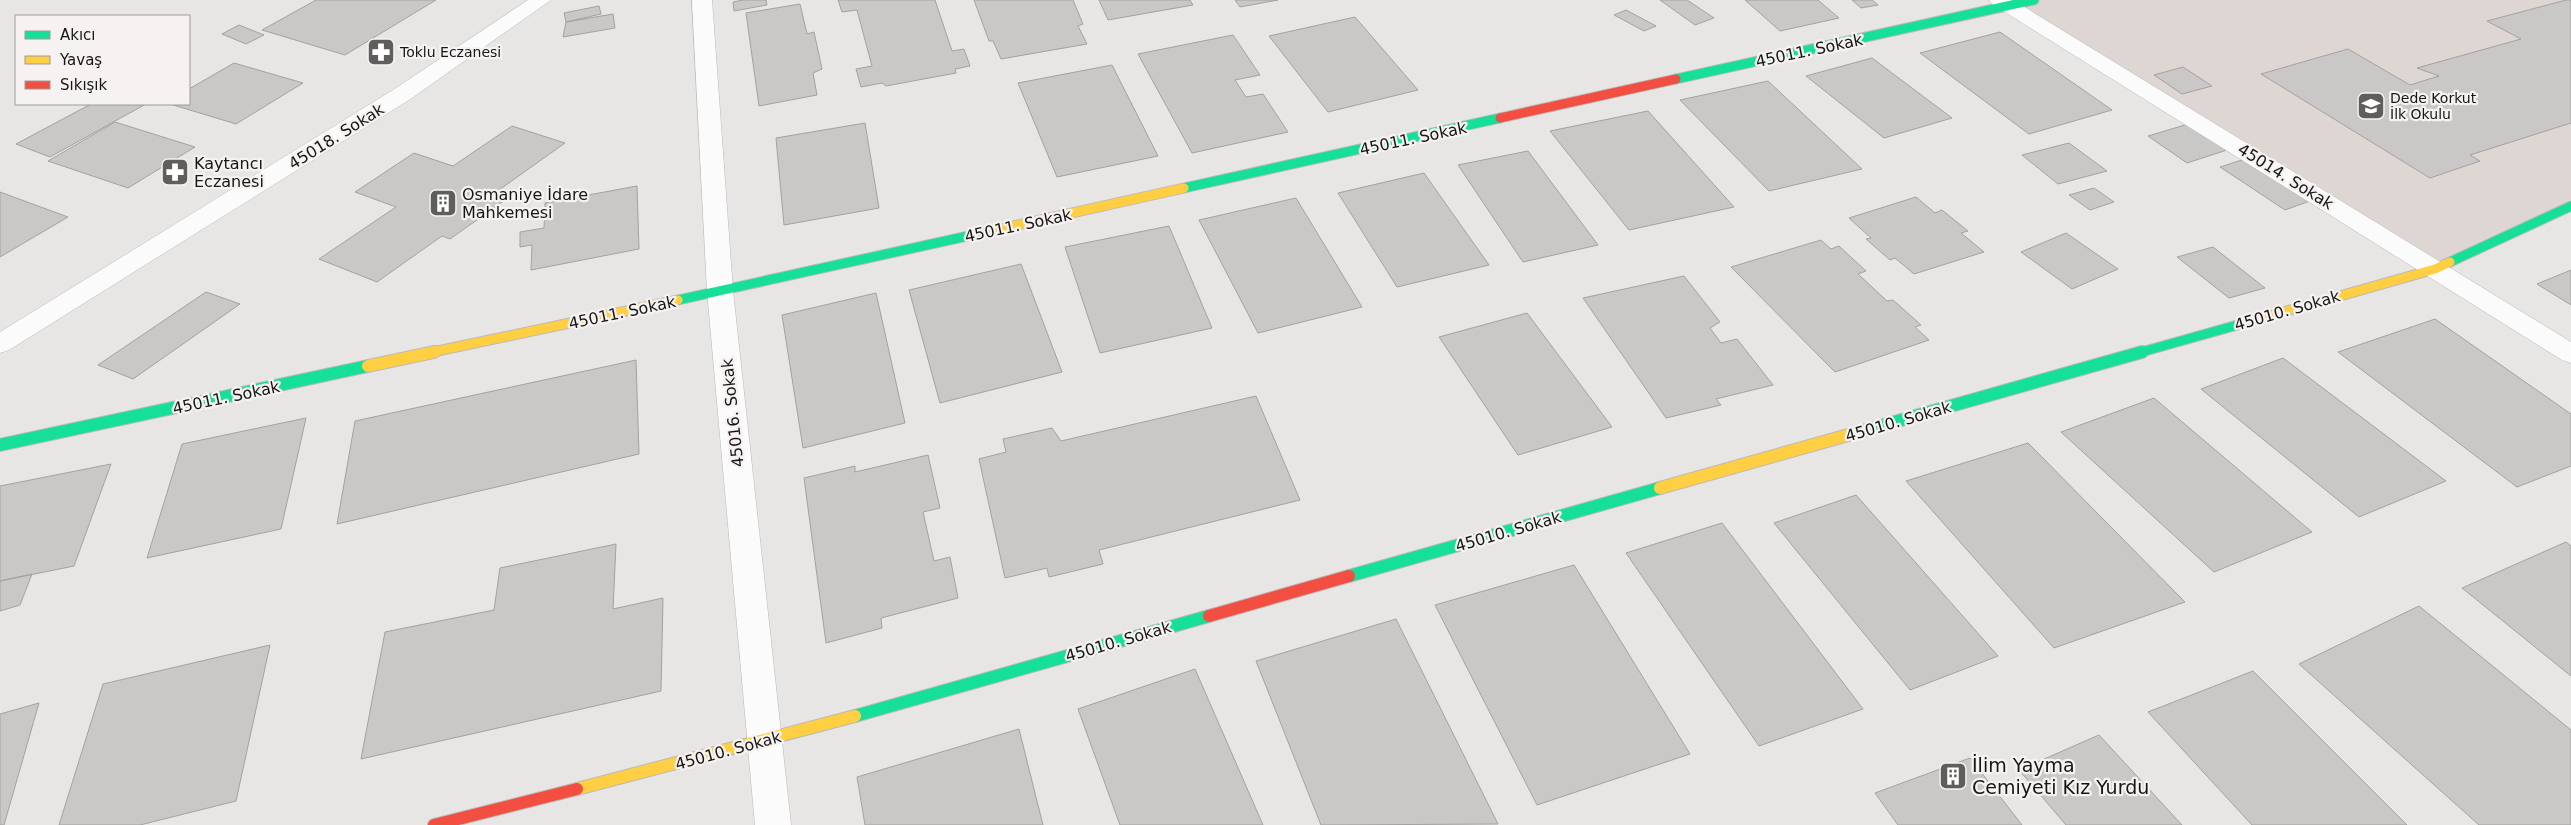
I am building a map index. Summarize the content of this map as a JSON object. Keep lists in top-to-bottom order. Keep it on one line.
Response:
{"streets":{"street":["45011. Sokak","45018. Sokak","45014. Sokak","45010. Sokak","45016. Sokak"]},"crossings":[["45011. Sokak","45014. Sokak"],["45011. Sokak","45016. Sokak"],["45014. Sokak","45010. Sokak"],["45010. Sokak","45016. Sokak"]],"places":{"pharmacy":["Toklu Eczanesi","Kaytancı Eczanesi"],"school or university":["Dede Korkut İlk Okulu"],"building":["Osmaniye İdare Mahkemesi","İlim Yayma Cemiyeti Kız Yurdu"]},"legend":["Akıcı","Yavaş","Sıkışık"]}
